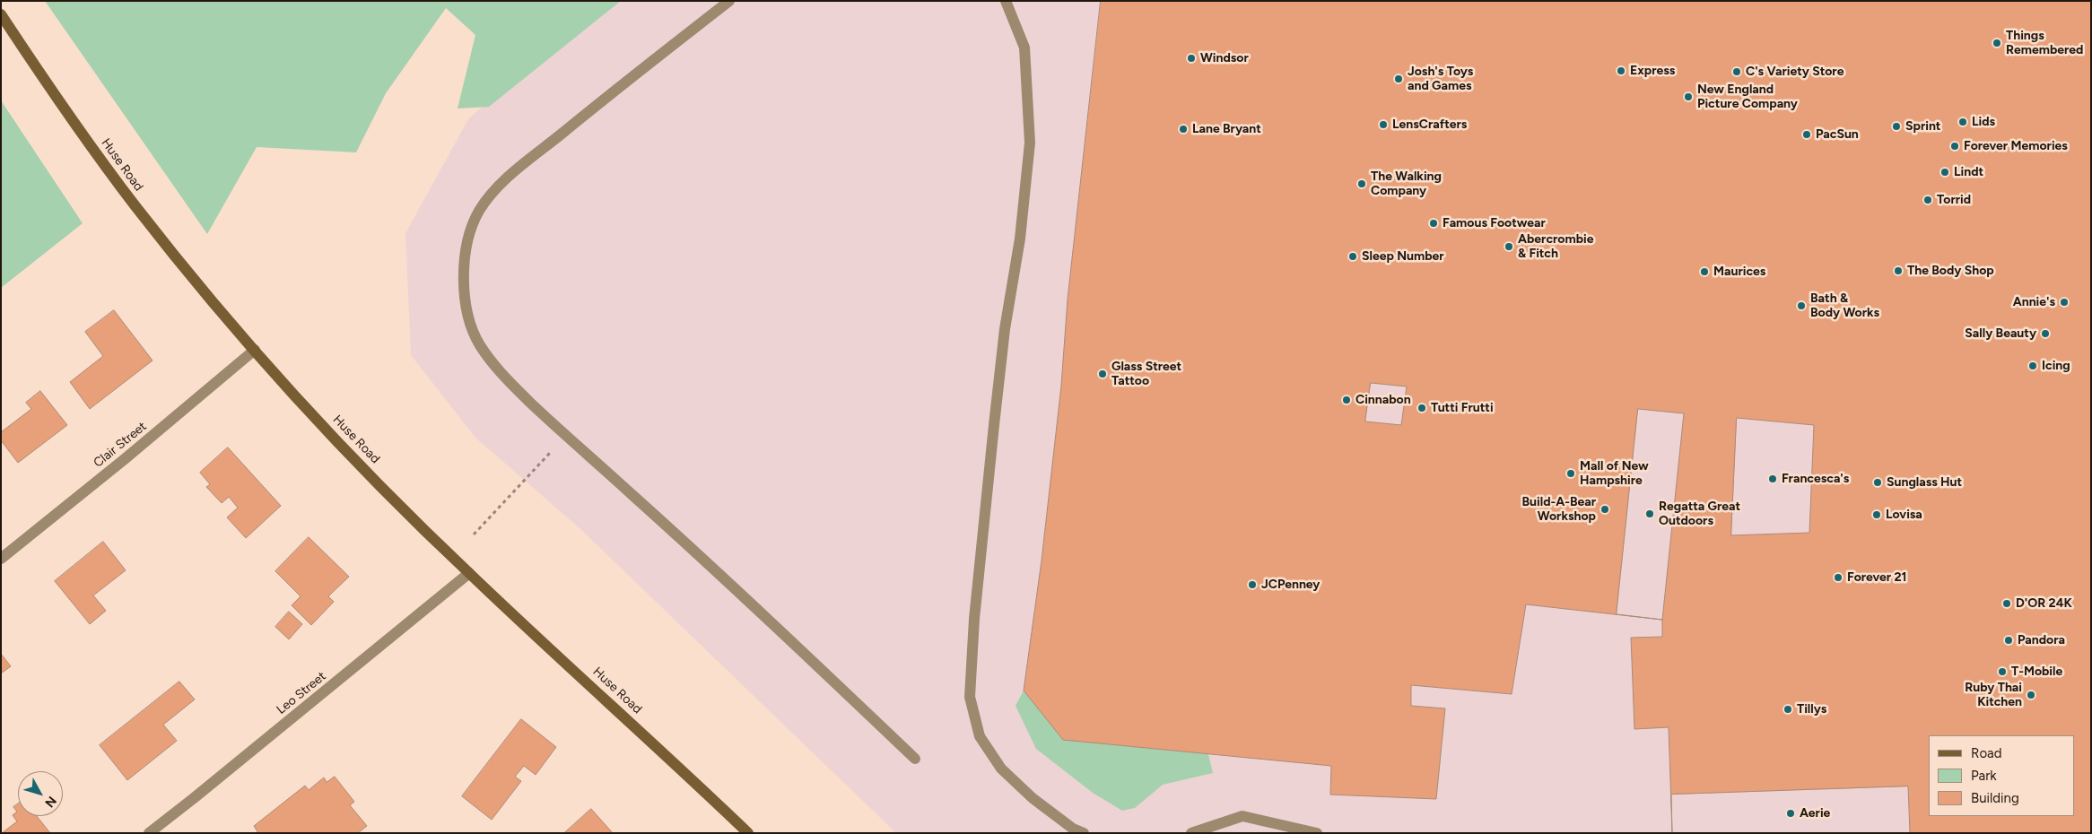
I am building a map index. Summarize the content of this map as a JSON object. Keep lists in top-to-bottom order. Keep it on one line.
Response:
{"streets":{"street":["Huse Road","Clair Street","Leo Street"]},"crossings":[["Huse Road","Clair Street"],["Huse Road","Leo Street"]],"places":["Things Remembered","Windsor","Express","C's Variety Store","Josh's Toys and Games","New England Picture Company","Lids","LensCrafters","Sprint","Lane Bryant","PacSun","Forever Memories","Lindt","The Walking Company","Torrid","Famous Footwear","Abercrombie & Fitch","Sleep Number","The Body Shop","Maurices","Annie's","Bath & Body Works","Sally Beauty","Icing","Glass Street Tattoo","Cinnabon","Tutti Frutti","Mall of New Hampshire","Francesca's","Sunglass Hut","Build-A-Bear Workshop","Regatta Great Outdoors","Lovisa","Forever 21","JCPenney","D'OR 24K","Pandora","T-Mobile","Ruby Thai Kitchen","Tillys","Aerie"],"legend":["Road","Park","Building"],"north":"bottom right"}
